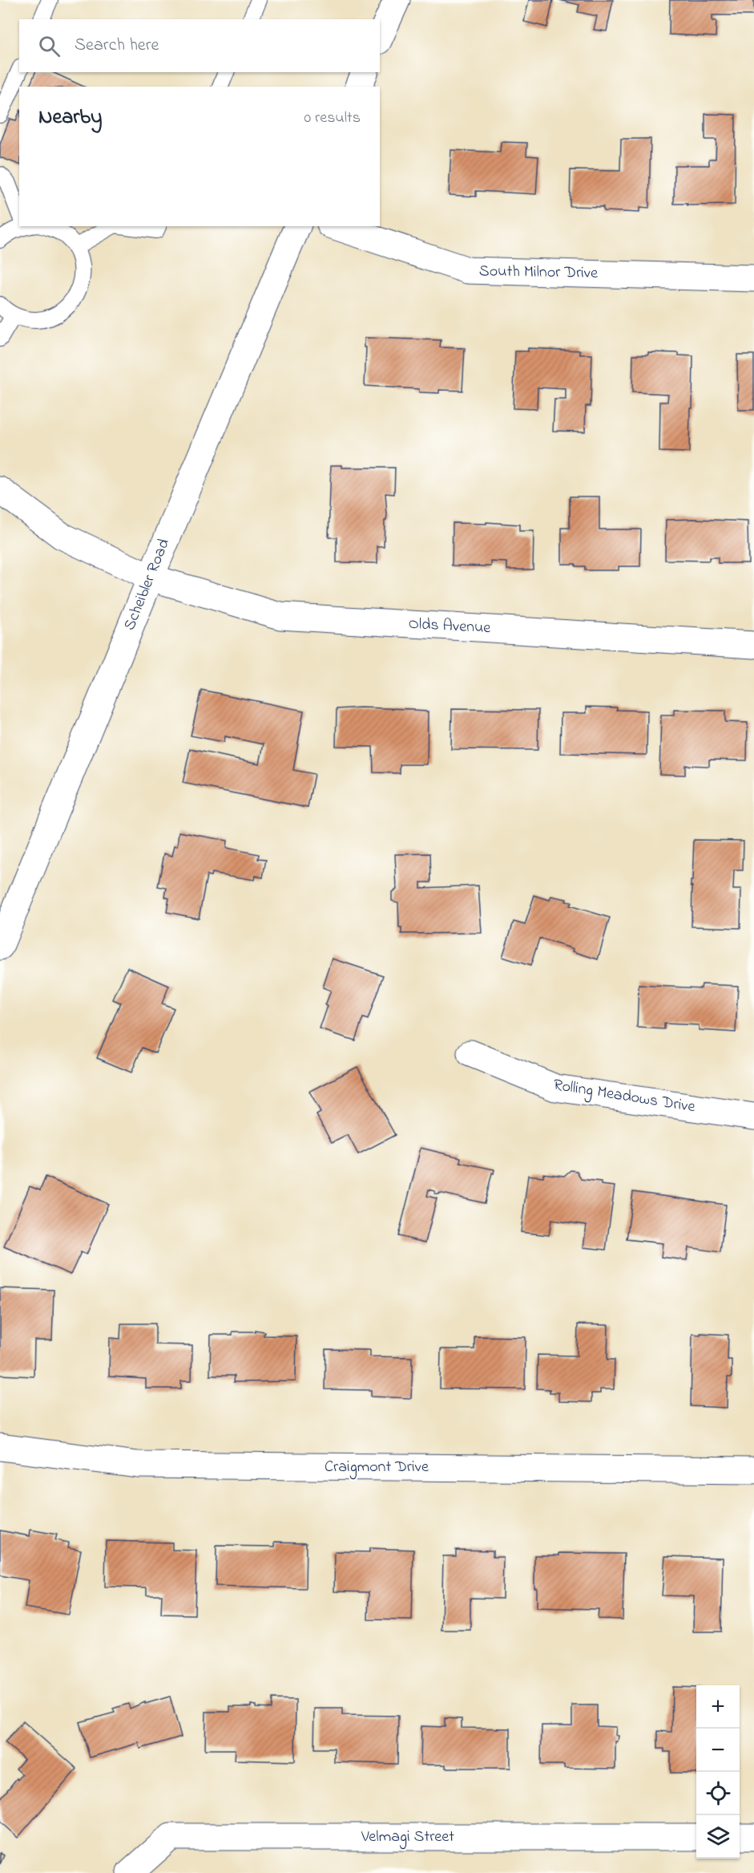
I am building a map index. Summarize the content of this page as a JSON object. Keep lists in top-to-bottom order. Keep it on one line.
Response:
{"streets":{"street":["South Milnor Drive","Scheibler Road","Olds Avenue","Rolling Meadows Drive","Craigmont Drive","Velmagi Street"]},"crossings":[["Scheibler Road","Olds Avenue"]],"page":{"search":"Search here","heading":["Nearby","0 results"],"map_buttons":["+","−"]}}
